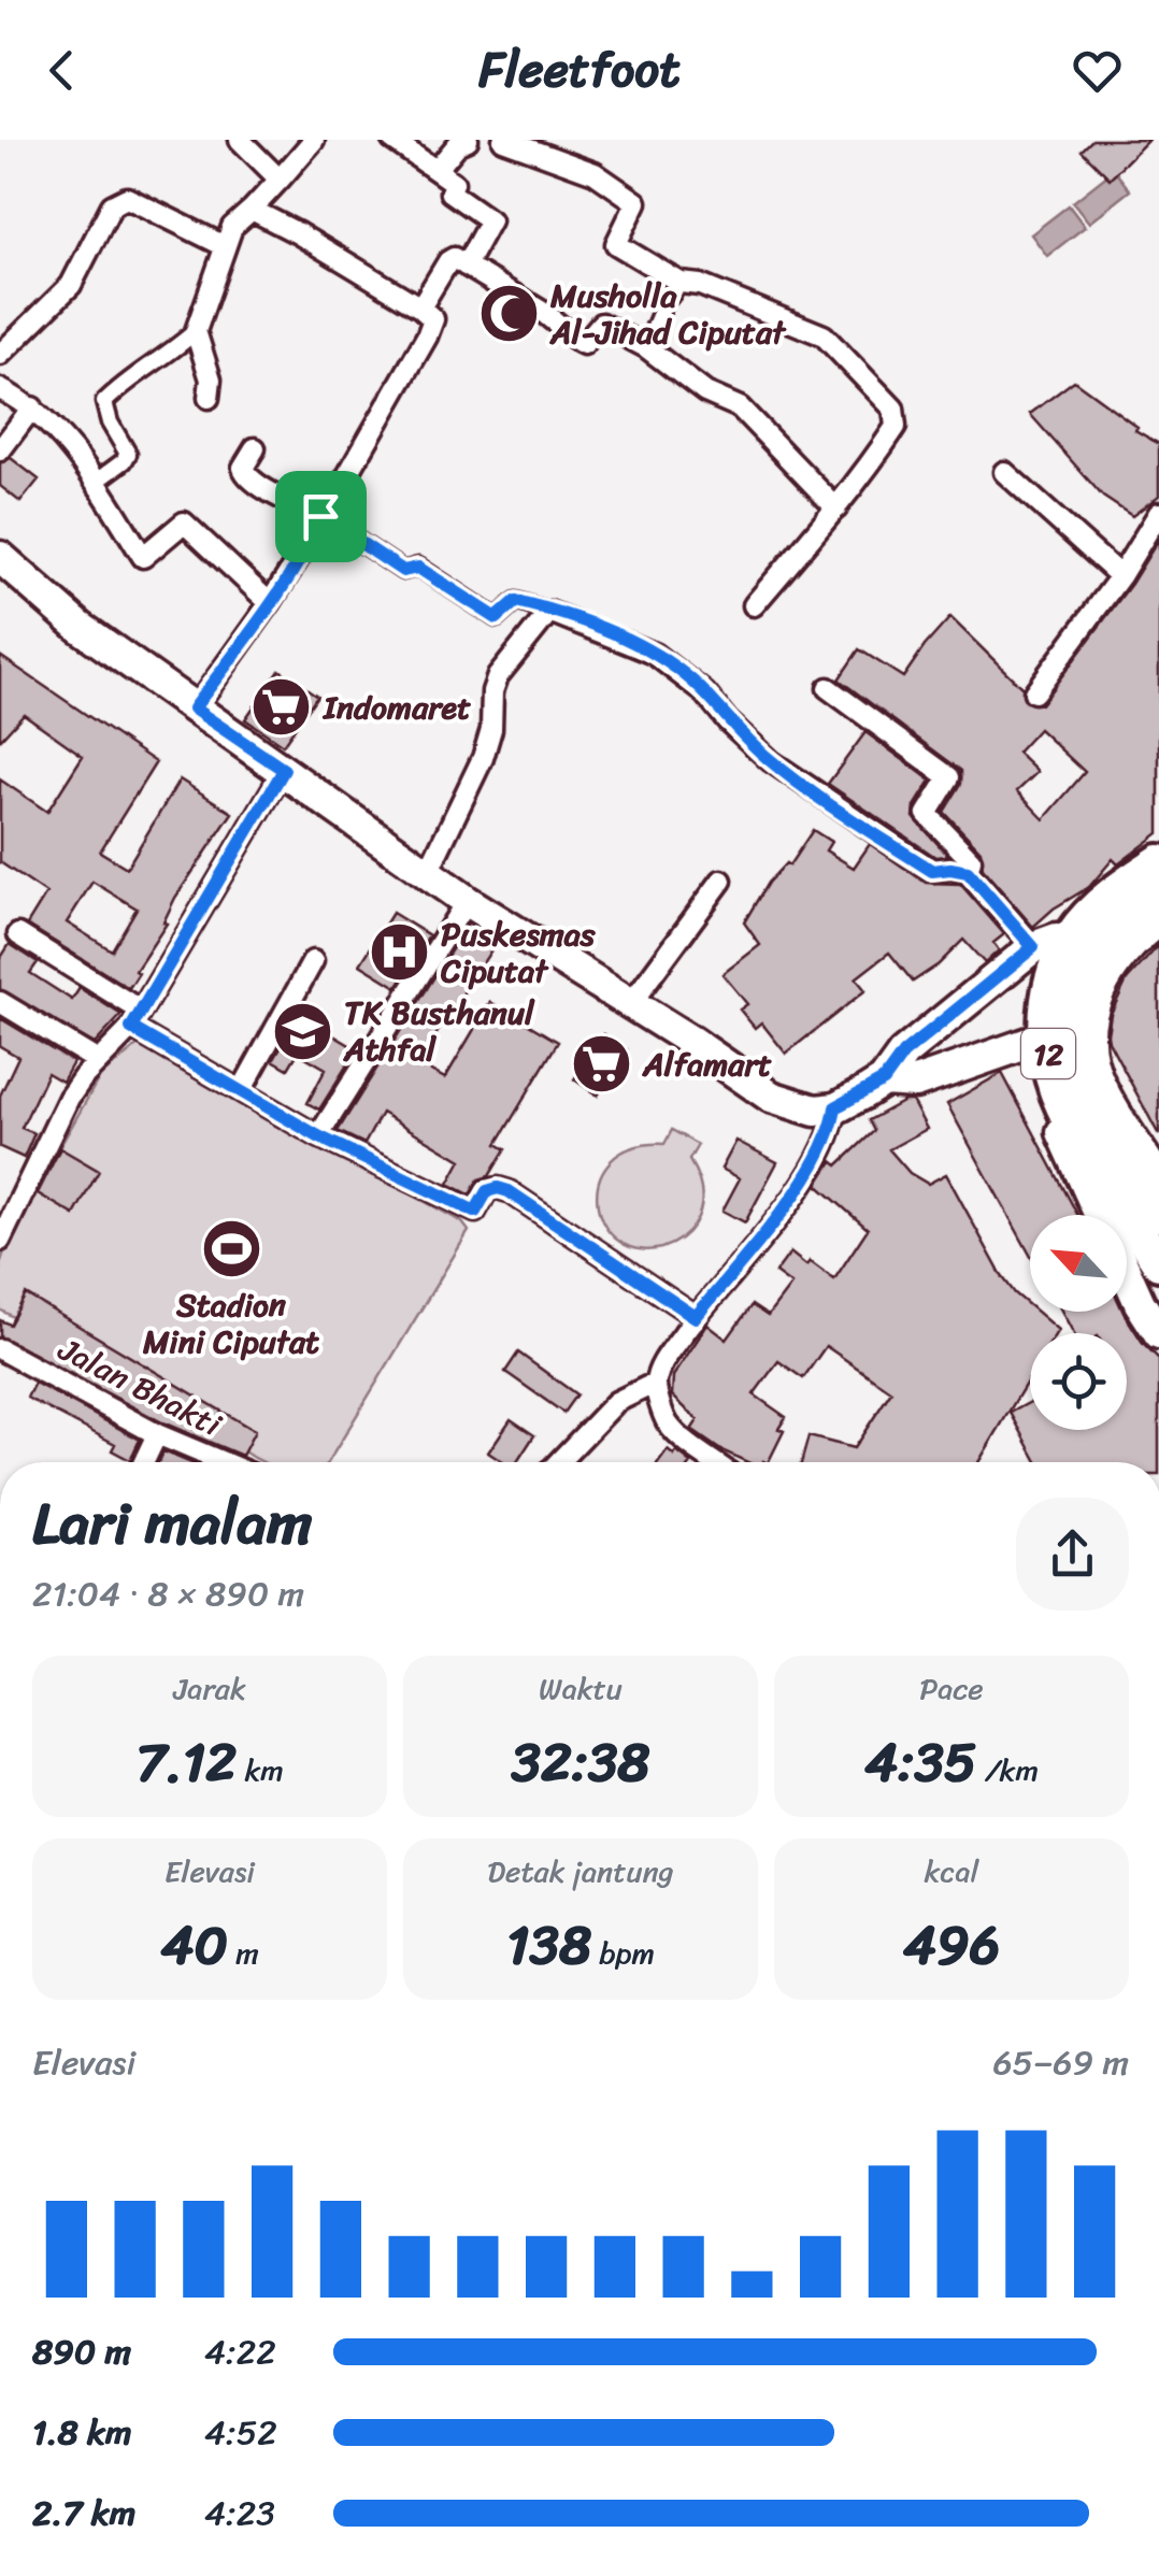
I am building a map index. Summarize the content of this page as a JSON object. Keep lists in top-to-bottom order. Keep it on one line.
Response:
{"streets":{"highway":["12"],"street":["Jalan Bhakti"]},"places":{"mosque":["Musholla Al-Jihad Ciputat"],"supermarket":["Indomaret","Alfamart"],"hospital":["Puskesmas Ciputat"],"school or university":["TK Busthanul Athfal"],"sports":["Stadion Mini Ciputat"]},"north":"top left","page":{"header":"Fleetfoot","heading":["Lari malam","21:04 · 8 × 890 m"],"stats":[["Jarak","7.12 km"],["Waktu","32:38"],["Pace","4:35 /km"],["Elevasi","40 m"],["Detak jantung","138 bpm"],["kcal","496"]],"chart":["Elevasi","65–69 m"],"list":[{"name":"890 m","note":"4:22"},{"name":"1.8 km","note":"4:52"},{"name":"2.7 km","note":"4:23"}]}}
